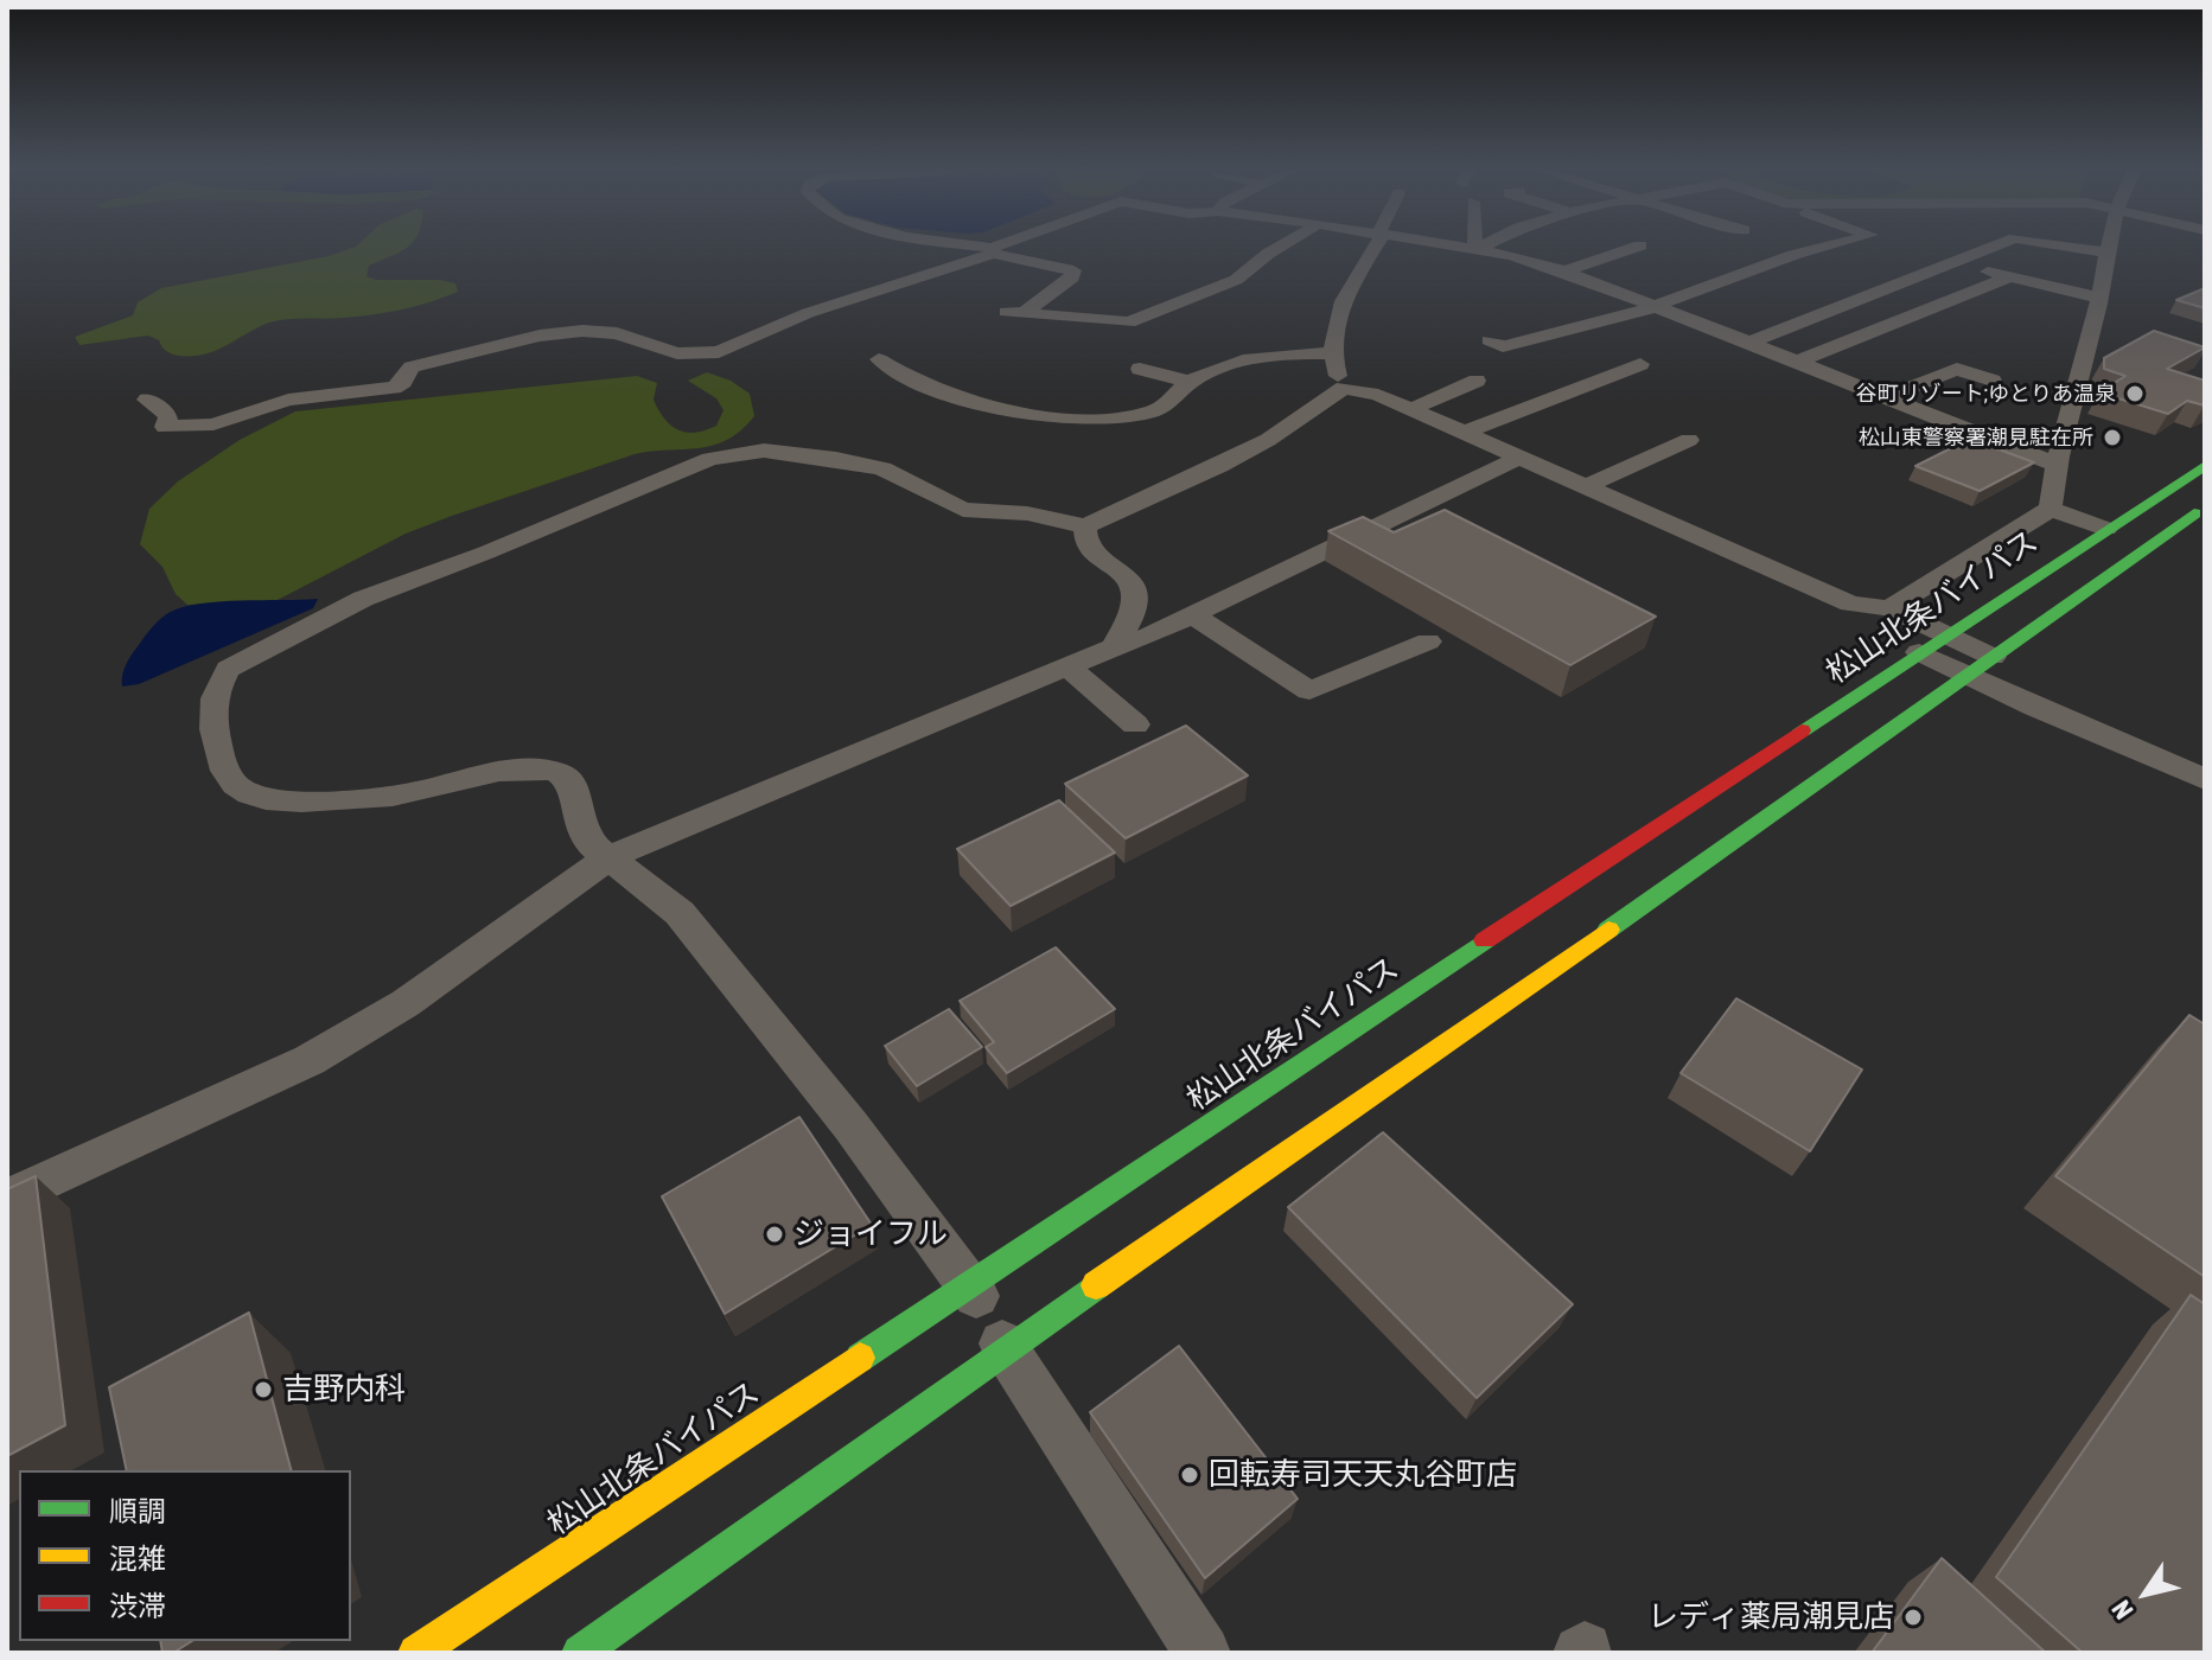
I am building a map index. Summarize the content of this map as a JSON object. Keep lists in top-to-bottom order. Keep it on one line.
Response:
{"streets":{"highway":["松山北条バイパス"]},"places":["谷町リゾート;ゆとりあ温泉","松山東警察署潮見駐在所","ジョイフル","吉野内科","回転寿司天天丸谷町店","レディ薬局潮見店"],"legend":["順調","混雑","渋滞"],"north":"bottom left"}
